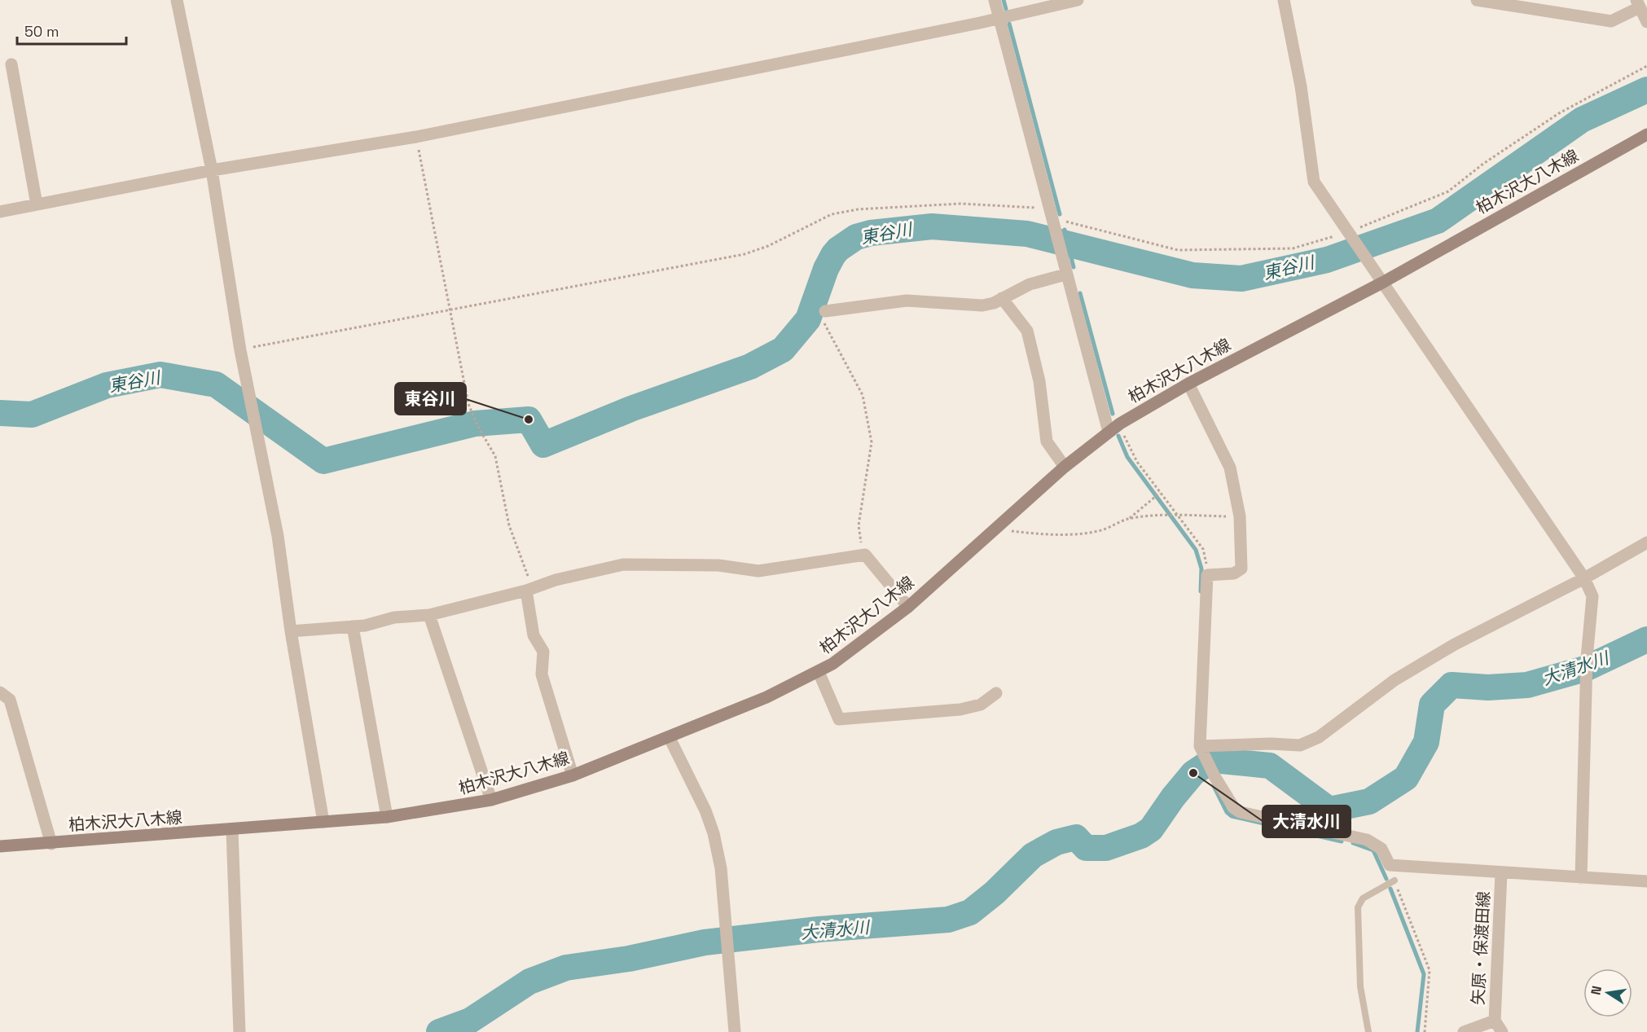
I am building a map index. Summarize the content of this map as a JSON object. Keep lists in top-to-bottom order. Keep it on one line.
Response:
{"streets":{"main road":["柏木沢大八木線"],"street":["矢原・保渡田線"]},"water":["東谷川","大清水川"],"places":["東谷川","大清水川"],"scale_bar":"50 m","north":"left"}
